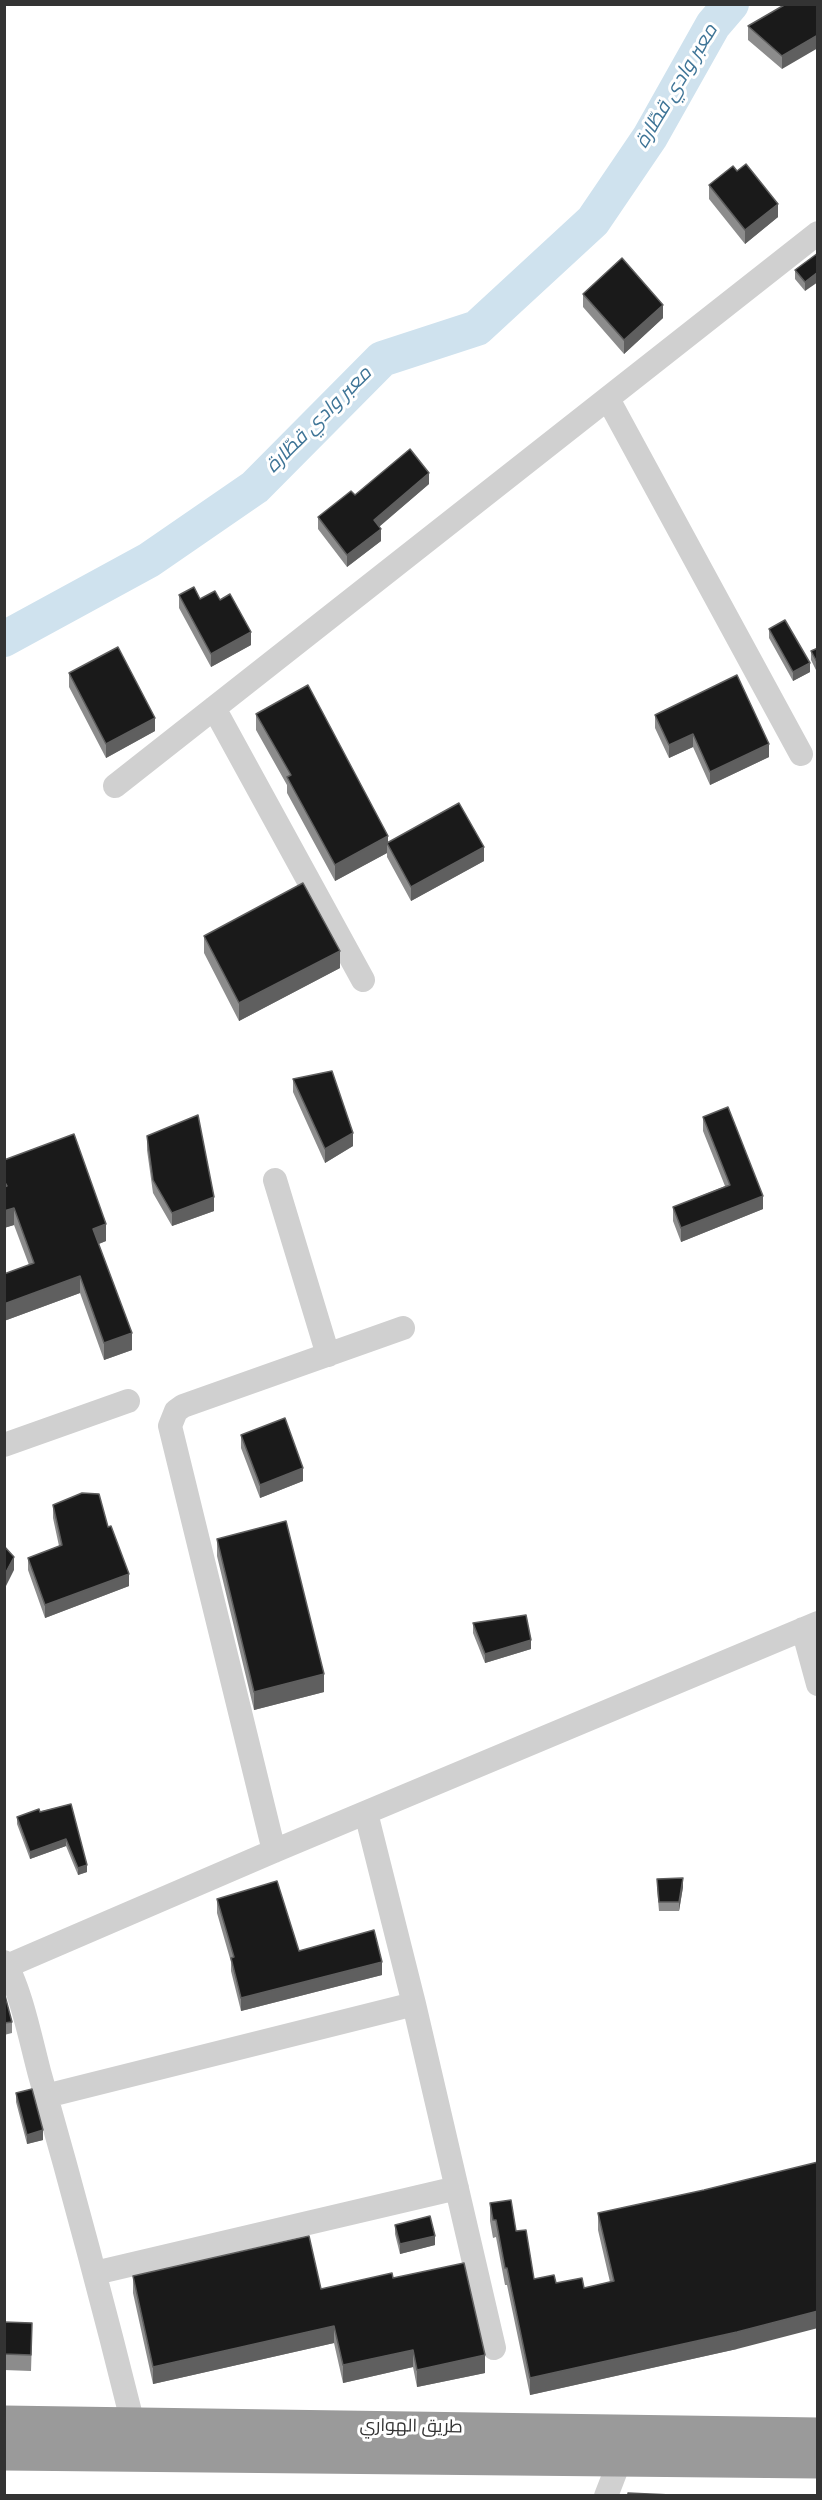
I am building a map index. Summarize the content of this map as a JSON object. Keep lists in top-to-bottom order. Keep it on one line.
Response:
{"streets":{"highway":["طريق الهواري"]},"water":["معبر وادي قطّارة"]}
